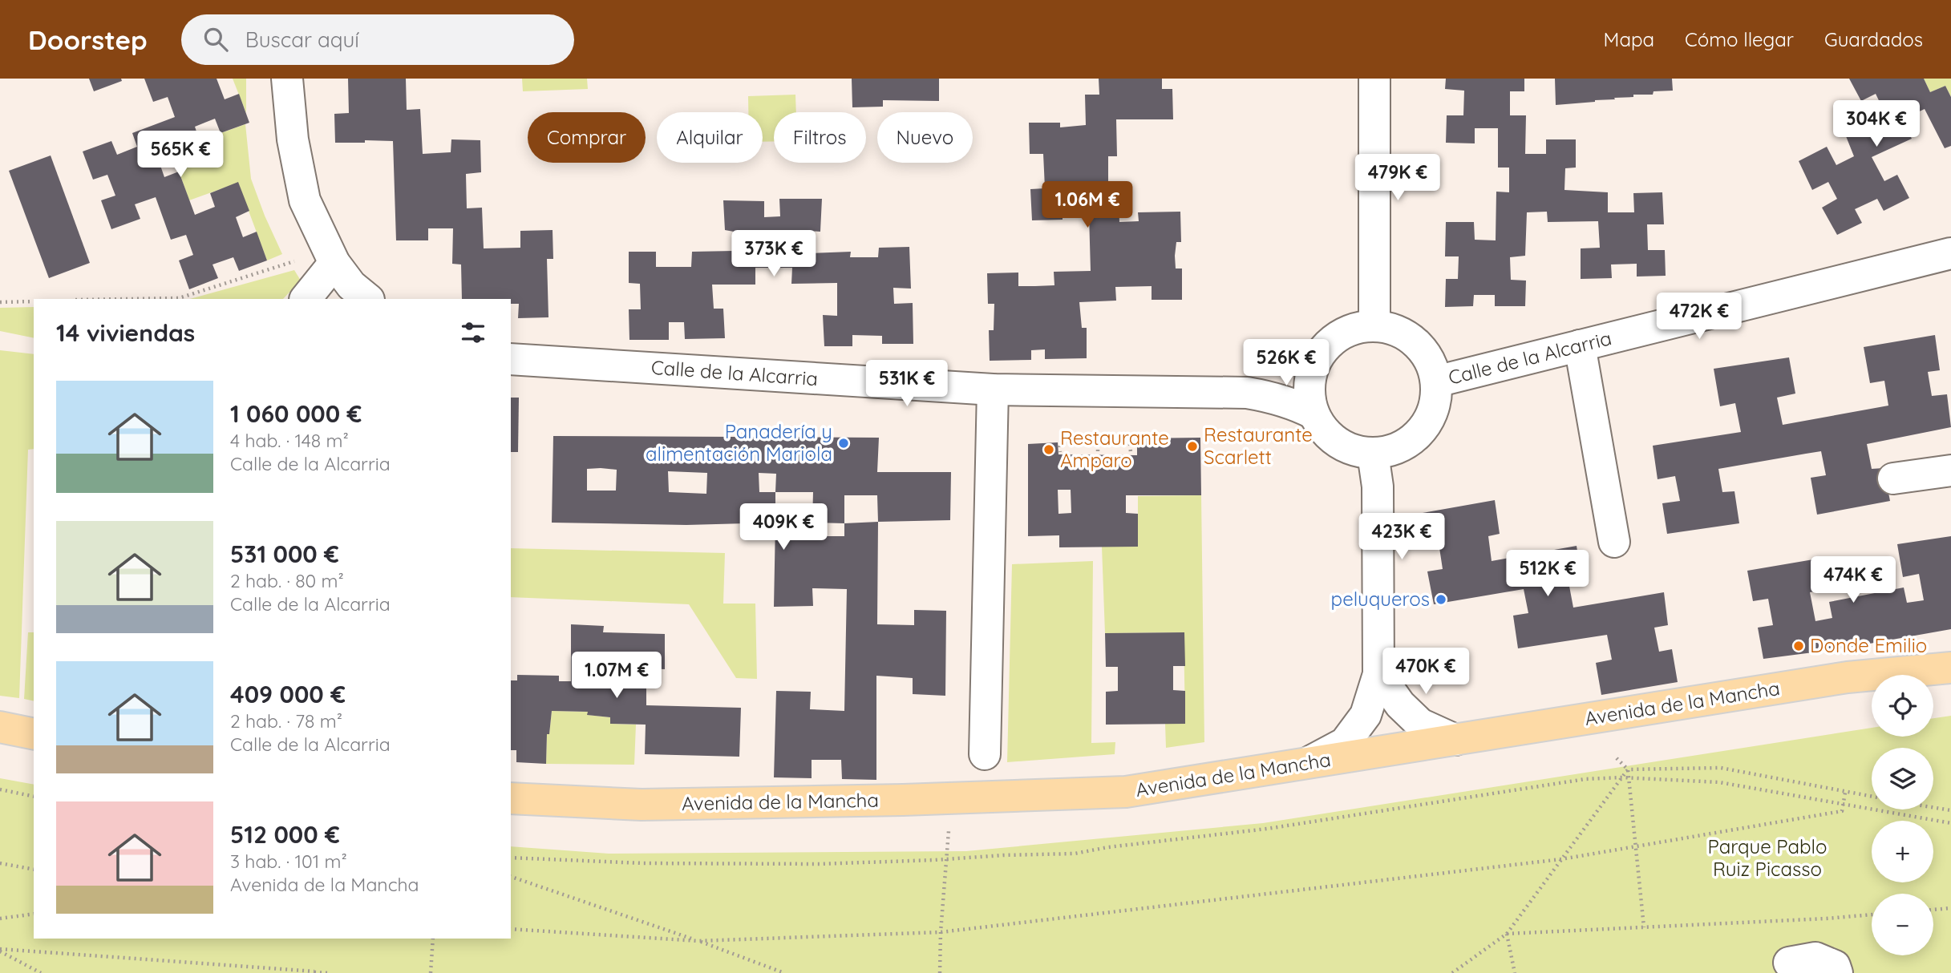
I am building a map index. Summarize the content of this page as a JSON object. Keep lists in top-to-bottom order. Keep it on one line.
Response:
{"streets":{"main road":["Avenida de la Mancha"],"street":["Calle de la Alcarria"]},"parks":["Parque Pablo Ruiz Picasso"],"places":["Panadería y alimentación Mariola","Restaurante Scarlett","Restaurante Amparo","peluqueros","Donde Emilio"],"page":{"header":"Doorstep","search":"Buscar aquí","nav":["Mapa","Cómo llegar","Guardados"],"price":["304K €","565K €","479K €","1.06M €","373K €","472K €","526K €","531K €","409K €","423K €","512K €","474K €","470K €","1.07M €"],"chip":["Comprar","Alquilar","Filtros","Nuevo"],"heading":"14 viviendas","list":[{"name":"1 060 000 €","note":"4 hab. · 148 m² · Calle de la Alcarria"},{"name":"531 000 €","note":"2 hab. · 80 m² · Calle de la Alcarria"},{"name":"409 000 €","note":"2 hab. · 78 m² · Calle de la Alcarria"},{"name":"512 000 €","note":"3 hab. · 101 m² · Avenida de la Mancha"}],"map_buttons":["+","−"]}}
